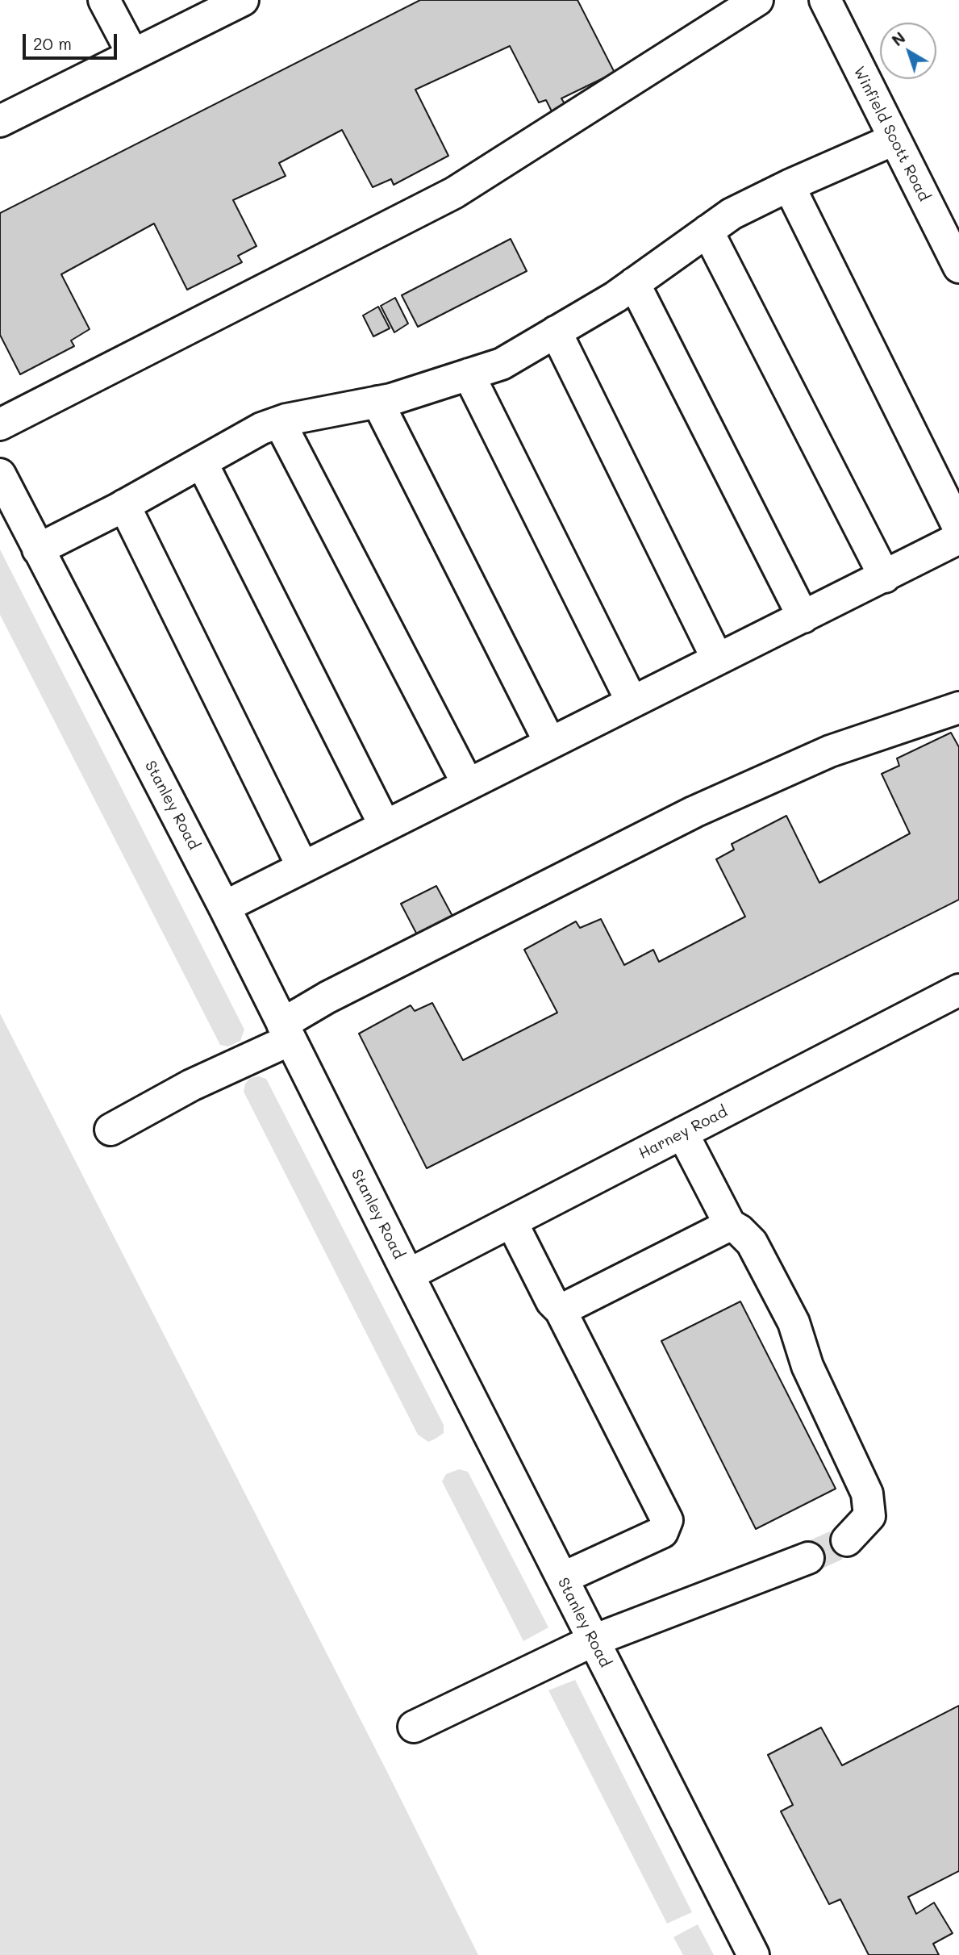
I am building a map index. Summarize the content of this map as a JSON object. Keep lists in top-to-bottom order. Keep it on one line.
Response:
{"streets":{"street":["Winfield Scott Road","Stanley Road","Harney Road"]},"crossings":[["Stanley Road","Harney Road"]],"scale_bar":"20 m","north":"top left"}
